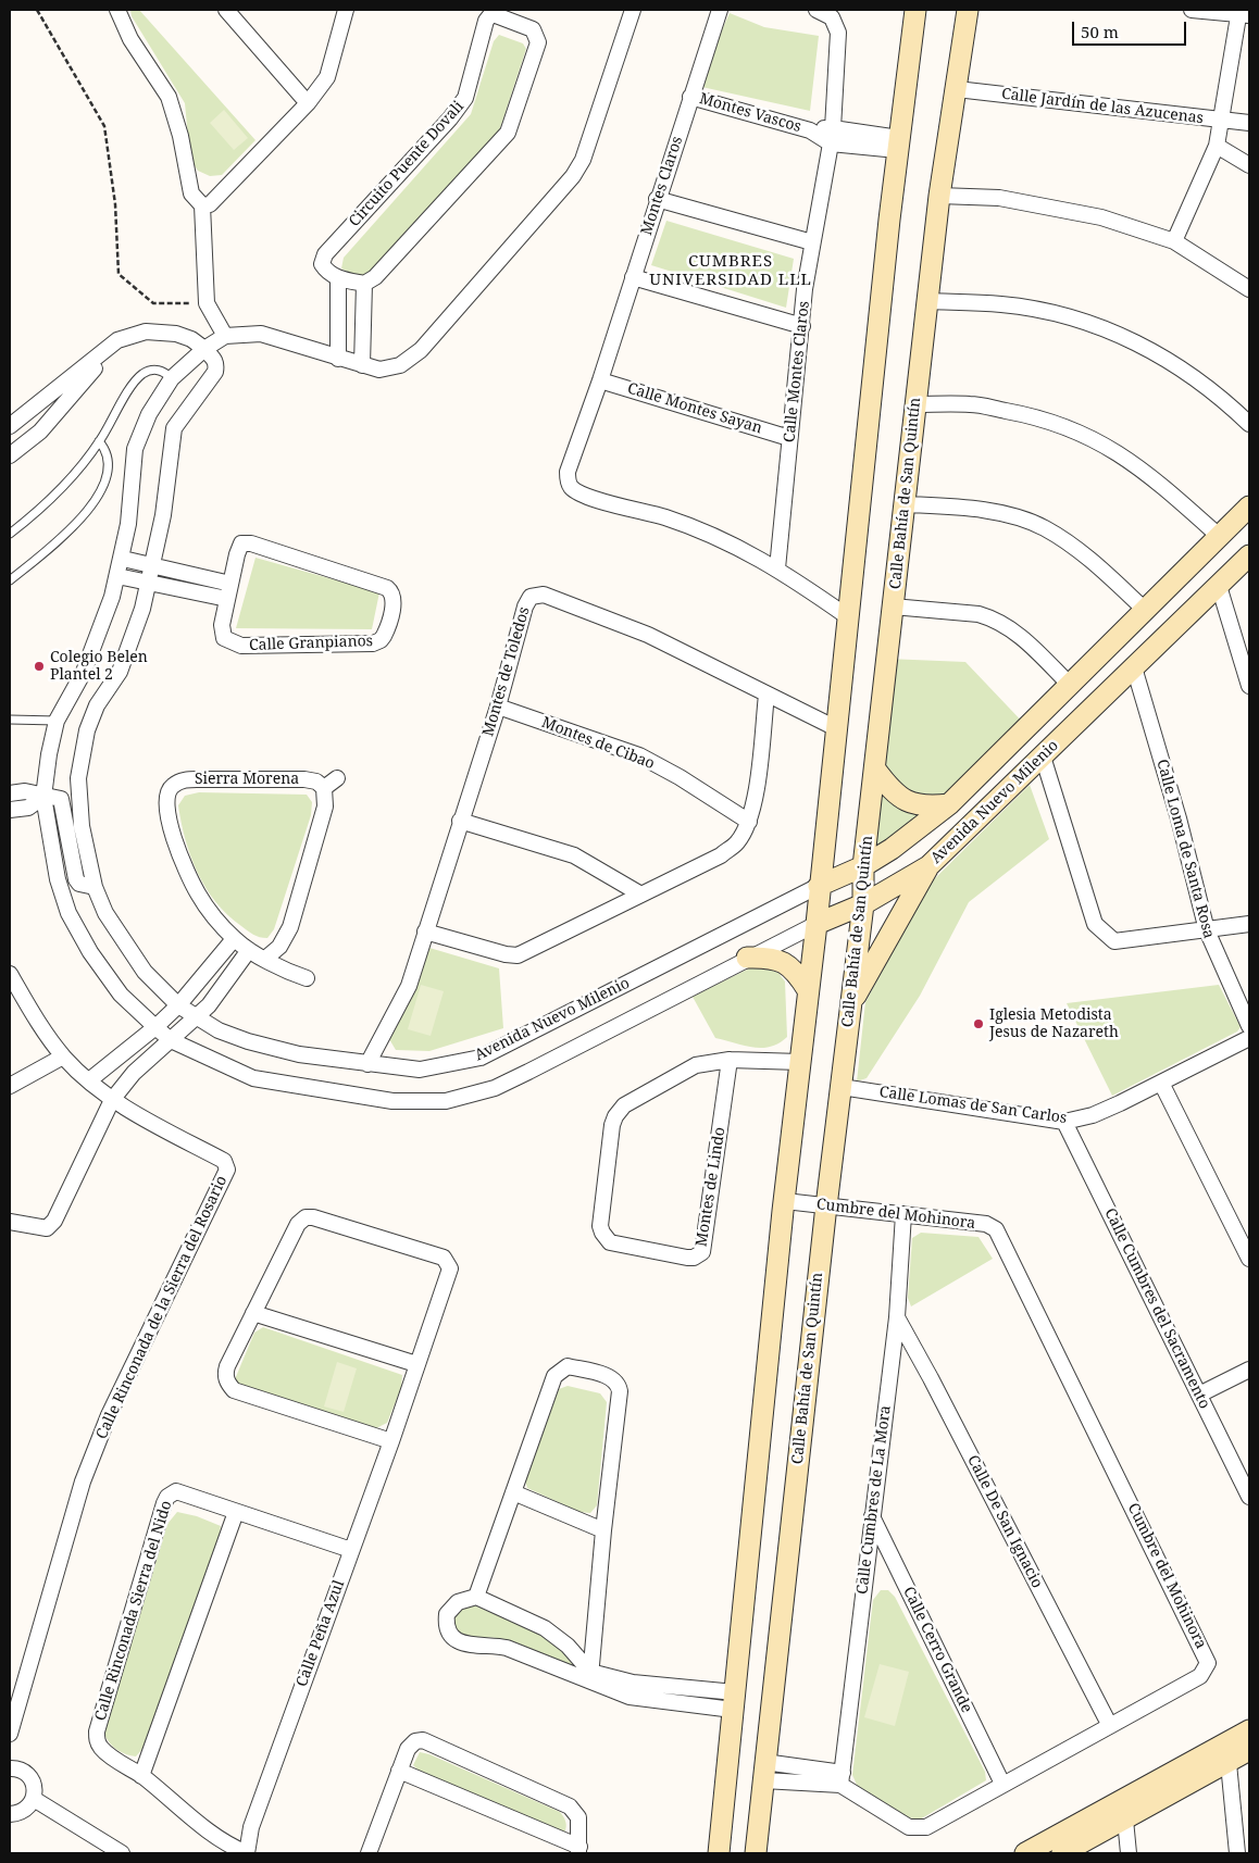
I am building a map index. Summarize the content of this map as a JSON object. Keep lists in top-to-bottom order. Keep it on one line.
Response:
{"streets":{"street":["Calle Jardín de las Azucenas","Montes Vascos","Circuito Puente Dovali","Montes Claros","Calle Montes Claros","Calle Montes Sayan","Calle Bahía de San Quintín","Calle Granpianos","Montes de Toledos","Montes de Cibao","Sierra Morena","Avenida Nuevo Milenio","Calle Loma de Santa Rosa","Calle Lomas de San Carlos","Montes de Lindo","Cumbre del Mohinora","Calle Rinconada de la Sierra del Rosario","Calle Cumbres del Sacramento","Calle Cumbres de La Mora","Calle De San Ignacio","Calle Rinconada Sierra del Nido","Calle Peña Azul","Calle Cerro Grande"]},"crossings":[["Calle Jardín de las Azucenas","Calle Bahía de San Quintín"],["Montes Vascos","Montes Claros"],["Montes Vascos","Calle Montes Claros"],["Montes Claros","Calle Montes Claros"],["Montes Claros","Calle Montes Sayan"],["Calle Montes Claros","Calle Montes Sayan"],["Calle Bahía de San Quintín","Avenida Nuevo Milenio"],["Calle Bahía de San Quintín","Calle Lomas de San Carlos"],["Calle Bahía de San Quintín","Cumbre del Mohinora"],["Montes de Toledos","Montes de Cibao"],["Montes de Toledos","Avenida Nuevo Milenio"],["Avenida Nuevo Milenio","Calle Loma de Santa Rosa"],["Calle Lomas de San Carlos","Calle Cumbres del Sacramento"],["Cumbre del Mohinora","Calle Cumbres de La Mora"],["Cumbre del Mohinora","Calle De San Ignacio"],["Cumbre del Mohinora","Calle Cerro Grande"],["Calle Cumbres de La Mora","Calle De San Ignacio"],["Calle Cumbres de La Mora","Calle Cerro Grande"],["Calle Rinconada Sierra del Nido","Calle Peña Azul"]],"districts":["CUMBRES UNIVERSIDAD LLL"],"places":["Colegio Belen Plantel 2","Iglesia Metodista Jesus de Nazareth"],"scale_bar":"50 m"}
